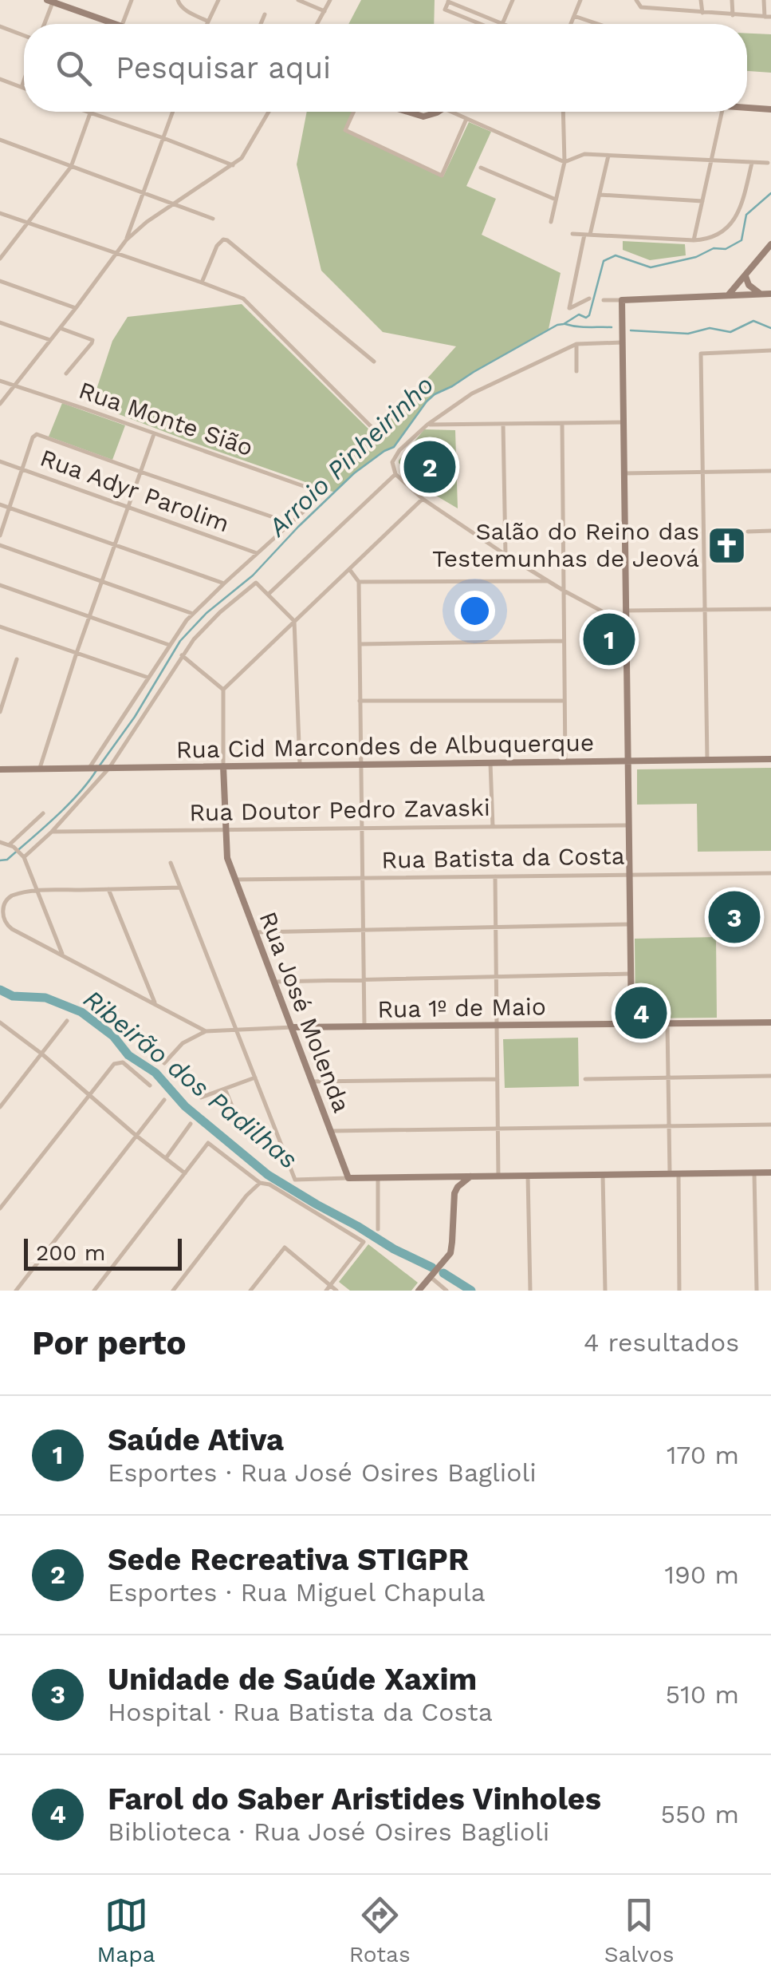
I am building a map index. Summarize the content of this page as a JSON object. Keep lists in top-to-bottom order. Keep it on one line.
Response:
{"streets":{"street":["Rua Monte Sião","Rua Adyr Parolim","Rua Cid Marcondes de Albuquerque","Rua Doutor Pedro Zavaski","Rua Batista da Costa","Rua 1º de Maio","Rua José Molenda"]},"crossings":[["Rua Cid Marcondes de Albuquerque","Rua José Molenda"],["Rua Doutor Pedro Zavaski","Rua José Molenda"],["Rua Batista da Costa","Rua José Molenda"],["Rua 1º de Maio","Rua José Molenda"]],"water":["Arroio Pinheirinho","Ribeirão dos Padilhas"],"places":{"church":["Salão do Reino das Testemunhas de Jeová"]},"scale_bar":"200 m","page":{"search":"Pesquisar aqui","pins":["2","1","3","4"],"scale":"200 m","heading":["Por perto","4 resultados"],"list":[{"mark":"1","name":"Saúde Ativa","note":"Esportes · Rua José Osires Baglioli","value":"170 m"},{"mark":"2","name":"Sede Recreativa STIGPR","note":"Esportes · Rua Miguel Chapula","value":"190 m"},{"mark":"3","name":"Unidade de Saúde Xaxim","note":"Hospital · Rua Batista da Costa","value":"510 m"},{"mark":"4","name":"Farol do Saber Aristides Vinholes","note":"Biblioteca · Rua José Osires Baglioli","value":"550 m"}],"nav":["Mapa","Rotas","Salvos"]}}
